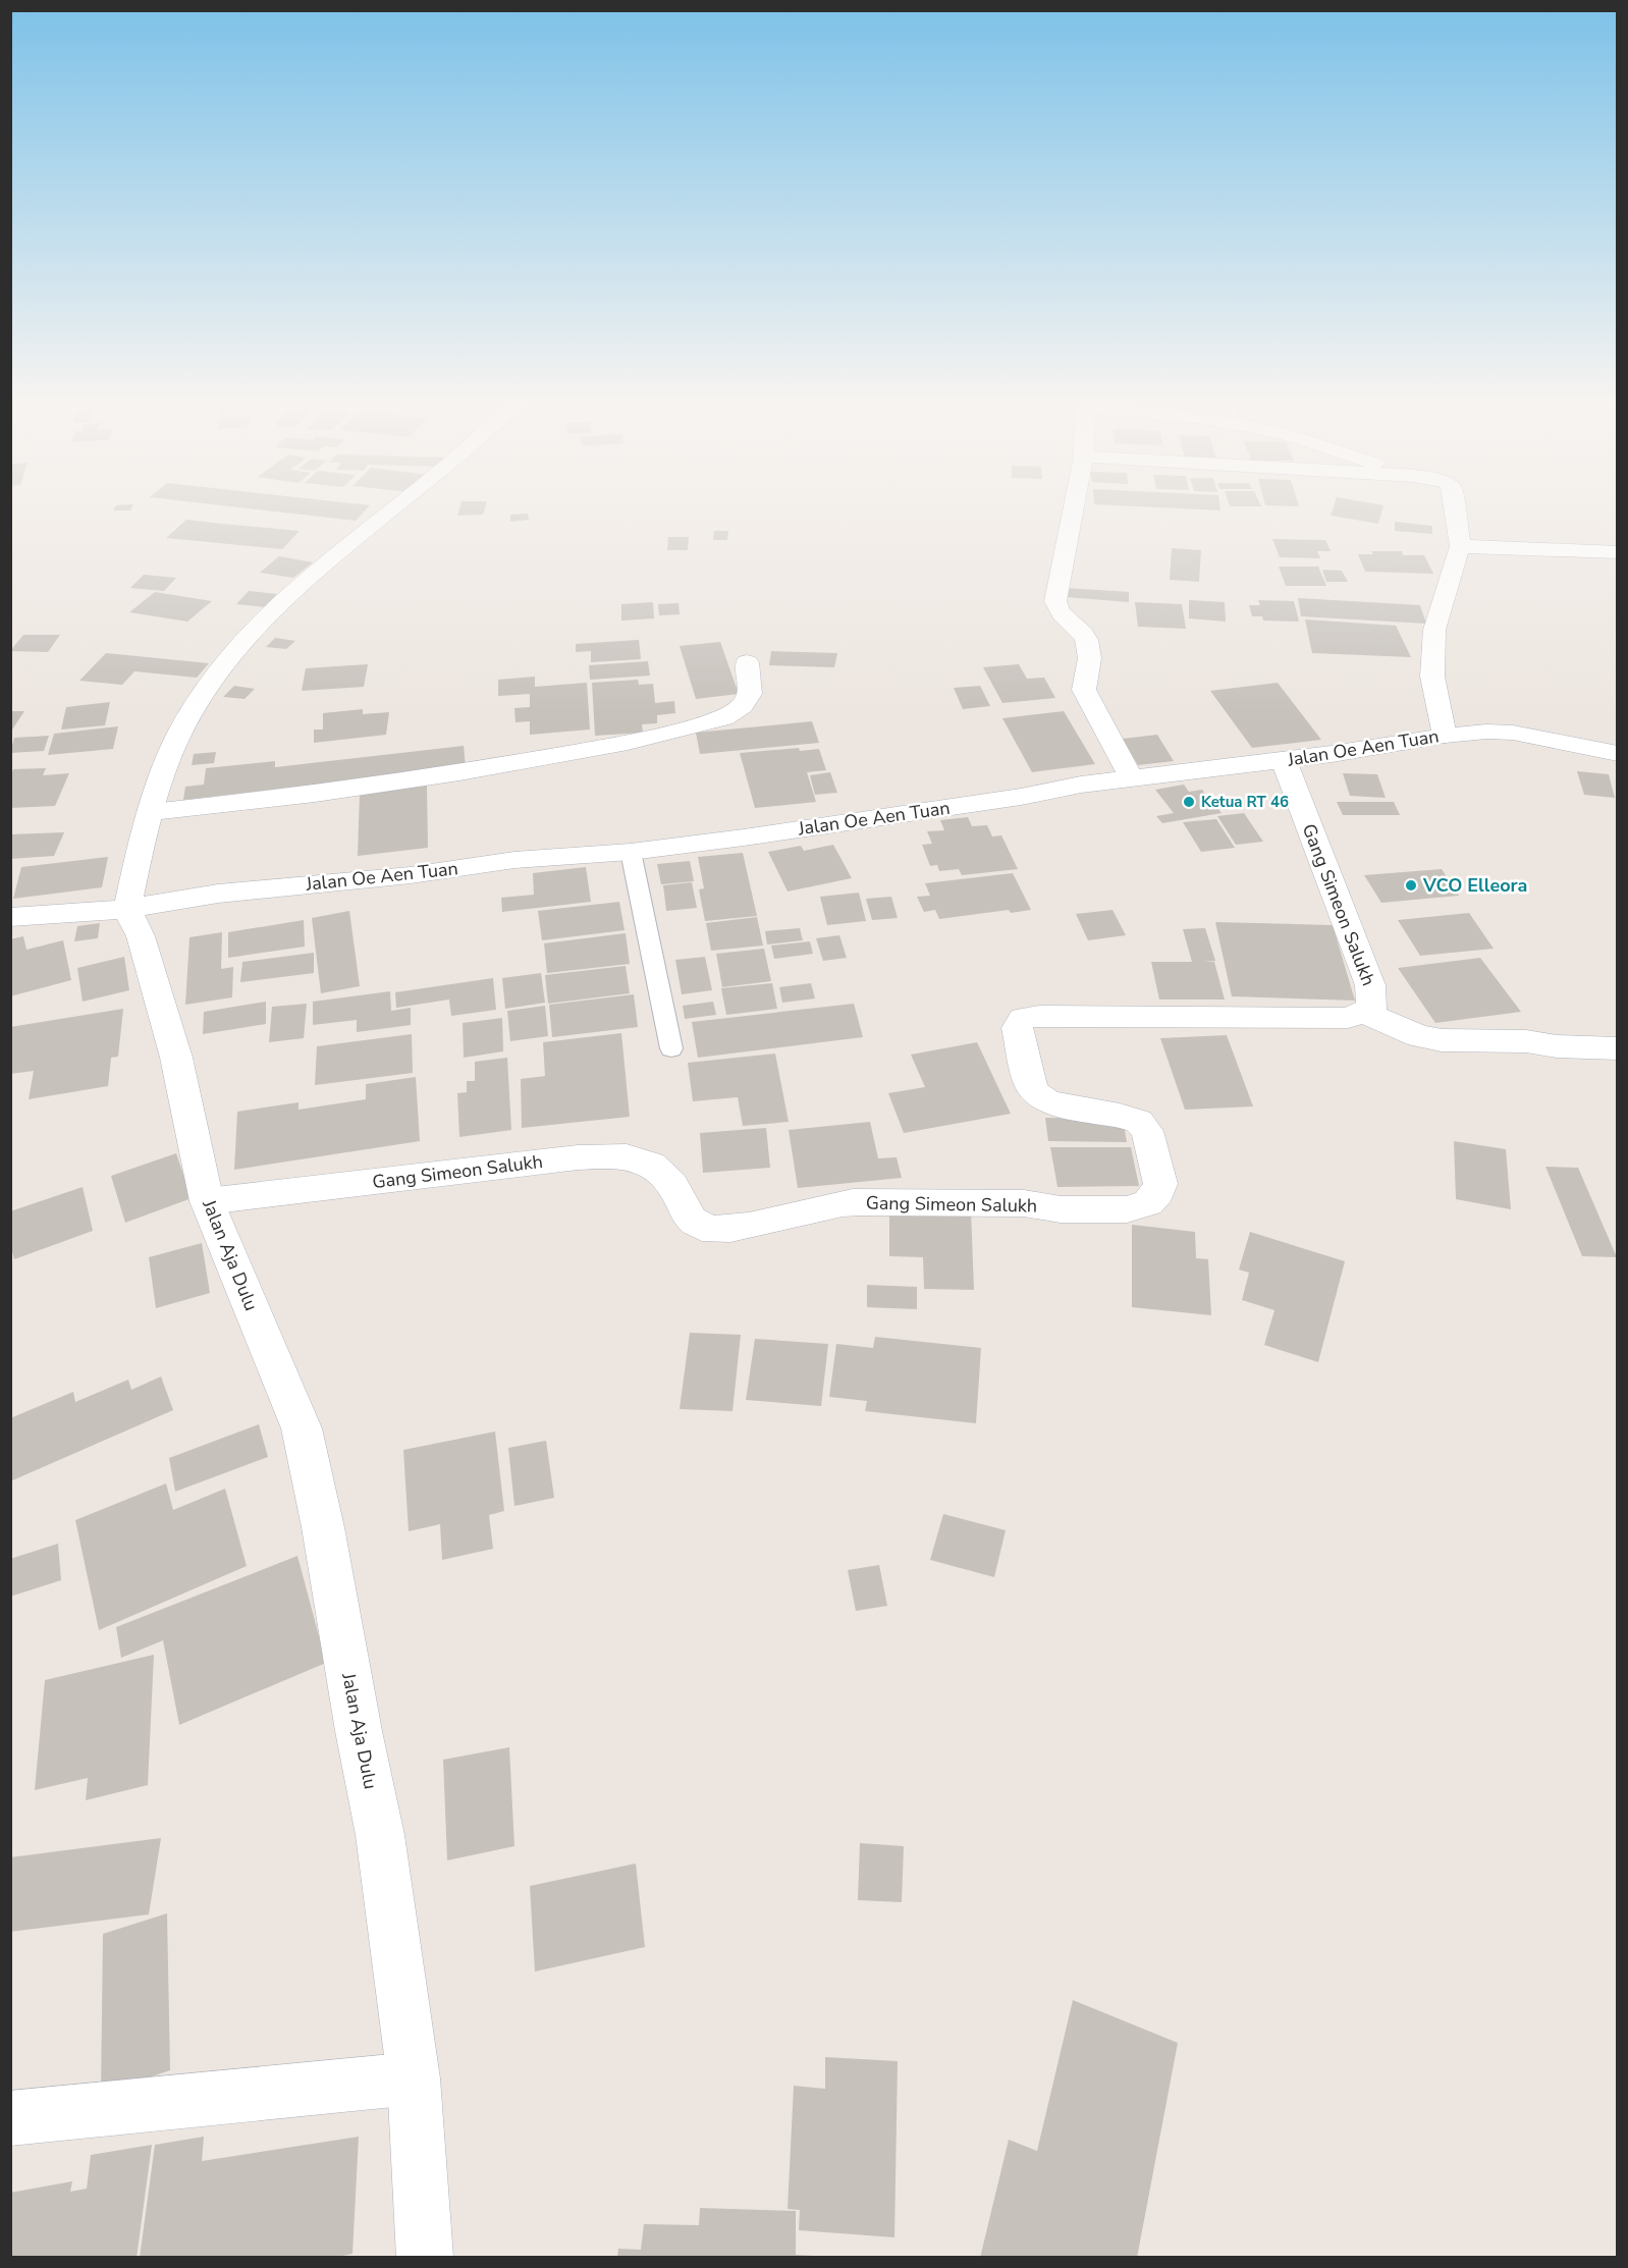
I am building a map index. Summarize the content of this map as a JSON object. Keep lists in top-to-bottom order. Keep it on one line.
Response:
{"streets":{"street":["Jalan Oe Aen Tuan","Gang Simeon Salukh","Jalan Aja Dulu"]},"crossings":[["Jalan Oe Aen Tuan","Gang Simeon Salukh"],["Jalan Oe Aen Tuan","Jalan Aja Dulu"],["Gang Simeon Salukh","Jalan Aja Dulu"]],"places":["Ketua RT 46","VCO Elleora"]}
